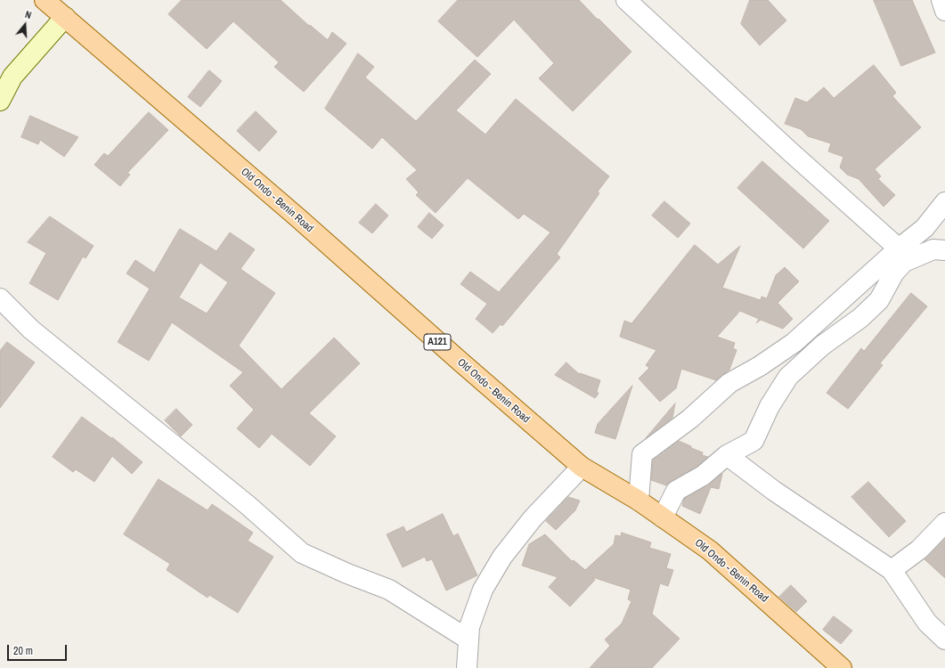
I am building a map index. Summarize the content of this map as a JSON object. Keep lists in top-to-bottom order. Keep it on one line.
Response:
{"streets":{"main road":["Old Ondo - Benin Road","A121"]},"scale_bar":"20 m","north":"top"}
